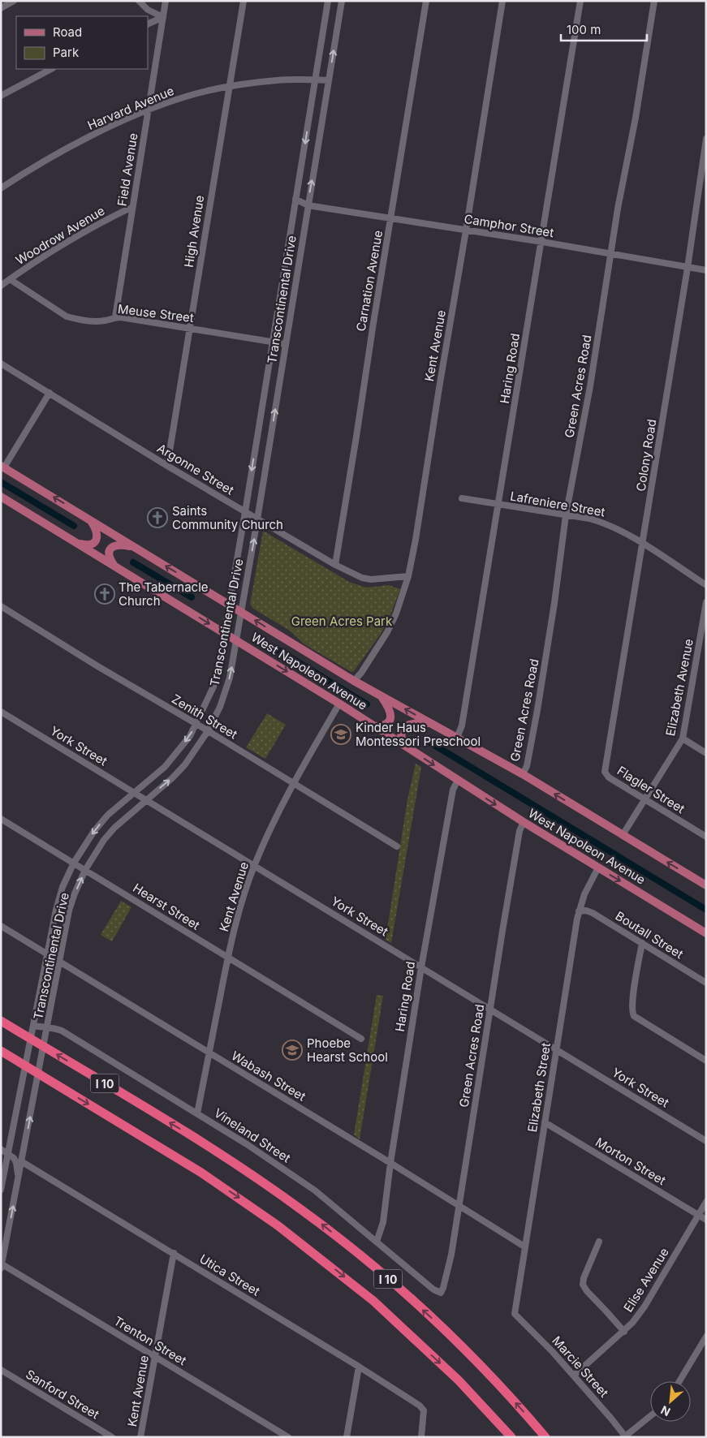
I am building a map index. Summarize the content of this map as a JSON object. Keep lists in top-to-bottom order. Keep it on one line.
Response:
{"streets":{"highway":["I 10"],"main road":["West Napoleon Avenue"],"street":["Harvard Avenue","Field Avenue","Camphor Street","High Avenue","Woodrow Avenue","Carnation Avenue","Transcontinental Drive","Meuse Street","Kent Avenue","Haring Road","Green Acres Road","Colony Road","Argonne Street","Lafreniere Street","Elizabeth Avenue","Zenith Street","York Street","Flagler Street","Hearst Street","Boutall Street","Wabash Street","Elizabeth Street","Vineland Street","Morton Street","Utica Street","Elise Avenue","Trenton Street","Marcie Street","Sanford Street"]},"crossings":[["Harvard Avenue","Field Avenue"],["Harvard Avenue","High Avenue"],["Harvard Avenue","Transcontinental Drive"],["Field Avenue","Woodrow Avenue"],["Field Avenue","Meuse Street"],["Camphor Street","Carnation Avenue"],["Camphor Street","Transcontinental Drive"],["Camphor Street","Kent Avenue"],["Camphor Street","Haring Road"],["Camphor Street","Green Acres Road"],["Camphor Street","Colony Road"],["High Avenue","Meuse Street"],["High Avenue","Argonne Street"],["Woodrow Avenue","Meuse Street"],["Carnation Avenue","Argonne Street"],["Transcontinental Drive","Meuse Street"],["Transcontinental Drive","Argonne Street"],["Transcontinental Drive","West Napoleon Avenue"],["Transcontinental Drive","Zenith Street"],["Transcontinental Drive","York Street"],["Transcontinental Drive","Hearst Street"],["Transcontinental Drive","Wabash Street"],["Transcontinental Drive","Vineland Street"],["Transcontinental Drive","Utica Street"],["Transcontinental Drive","Trenton Street"],["Kent Avenue","Argonne Street"],["Kent Avenue","West Napoleon Avenue"],["Kent Avenue","Zenith Street"],["Kent Avenue","York Street"],["Kent Avenue","Hearst Street"],["Kent Avenue","Wabash Street"],["Kent Avenue","Vineland Street"],["Kent Avenue","Utica Street"],["Kent Avenue","Trenton Street"],["Haring Road","Lafreniere Street"],["Haring Road","West Napoleon Avenue"],["Haring Road","York Street"],["Haring Road","Wabash Street"],["Haring Road","Vineland Street"],["Green Acres Road","Lafreniere Street"],["Green Acres Road","West Napoleon Avenue"],["Green Acres Road","York Street"],["Green Acres Road","Wabash Street"],["Green Acres Road","Vineland Street"],["Colony Road","Lafreniere Street"],["Colony Road","Flagler Street"],["West Napoleon Avenue","Elizabeth Avenue"],["West Napoleon Avenue","Elizabeth Street"],["Elizabeth Avenue","Flagler Street"],["York Street","Elizabeth Street"],["Boutall Street","Elizabeth Street"],["Wabash Street","Elizabeth Street"],["Elizabeth Street","Morton Street"],["Elizabeth Street","Marcie Street"],["Morton Street","Elise Avenue"],["Elise Avenue","Marcie Street"]],"parks":["Green Acres Park"],"places":{"church":["Saints Community Church","The Tabernacle Church"],"school or university":["Kinder Haus Montessori Preschool","Phoebe Hearst School"]},"legend":["Road","Park"],"scale_bar":"100 m","north":"bottom left"}
